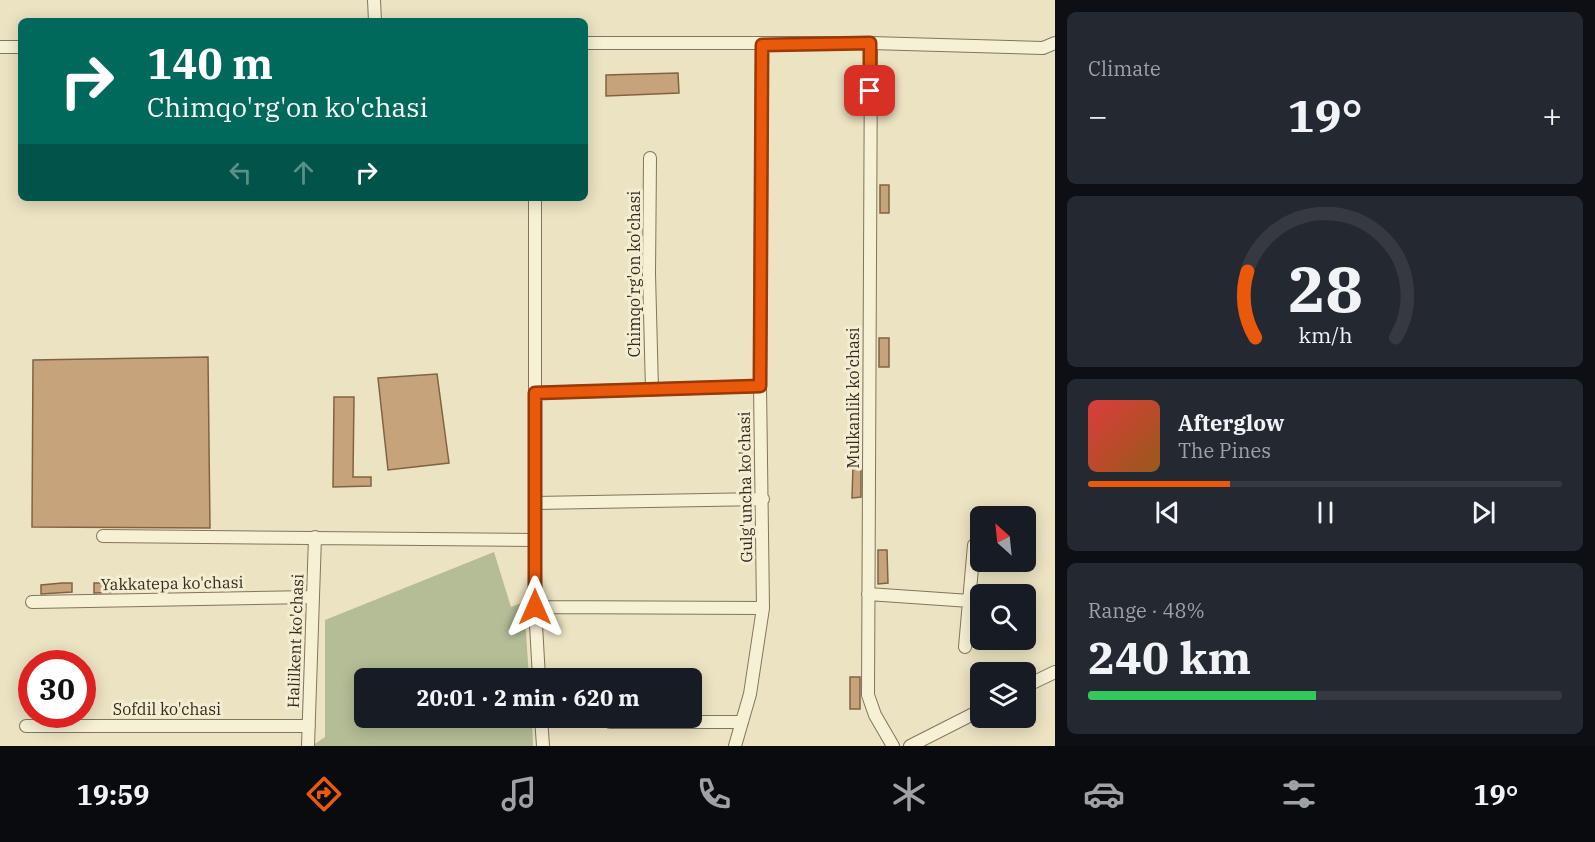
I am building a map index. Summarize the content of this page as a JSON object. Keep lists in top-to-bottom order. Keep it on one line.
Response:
{"streets":{"street":["Chimqo'rg'on ko'chasi","Mulkanlik ko'chasi","Gulg'uncha ko'chasi","Yakkatepa ko'chasi","Halilkent ko'chasi","Sofdil ko'chasi"]},"crossings":[["Yakkatepa ko'chasi","Halilkent ko'chasi"],["Halilkent ko'chasi","Sofdil ko'chasi"]],"north":"top left","page":{"tile":["Climate",["Range · 48%","240 km"]],"turn":["140 m","Chimqo'rg'on ko'chasi"],"heat":["−","19°","+"],"song":["Afterglow","The Pines"],"limit":"30","trip":"20:01 · 2 min · 620 m","tabs":["19:59","19°"],"gauge":["28","km/h"]}}
